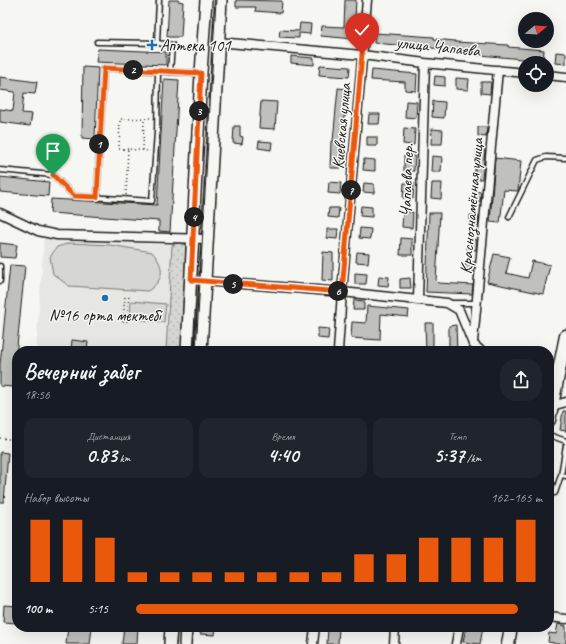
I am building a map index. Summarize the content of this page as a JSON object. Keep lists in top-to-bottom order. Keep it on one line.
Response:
{"streets":{"main road":["улица Чапаева"],"street":["Киевская улица","Чапаева пер.","Краснознамённая улица"]},"crossings":[["улица Чапаева","Киевская улица"],["улица Чапаева","Чапаева пер."],["улица Чапаева","Краснознамённая улица"]],"places":{"health":["Аптека 101"],"other":["№16 орта мектебі"]},"north":"right","page":{"pins":["2","3","1","7","4","5","6"],"heading":["Вечерний забег","18:56"],"stats":[["Дистанция","0.83 km"],["Время","4:40"],["Темп","5:37 /km"]],"chart":["Набор высоты","162–165 m"],"list":[{"name":"100 m","note":"5:15"}]}}
